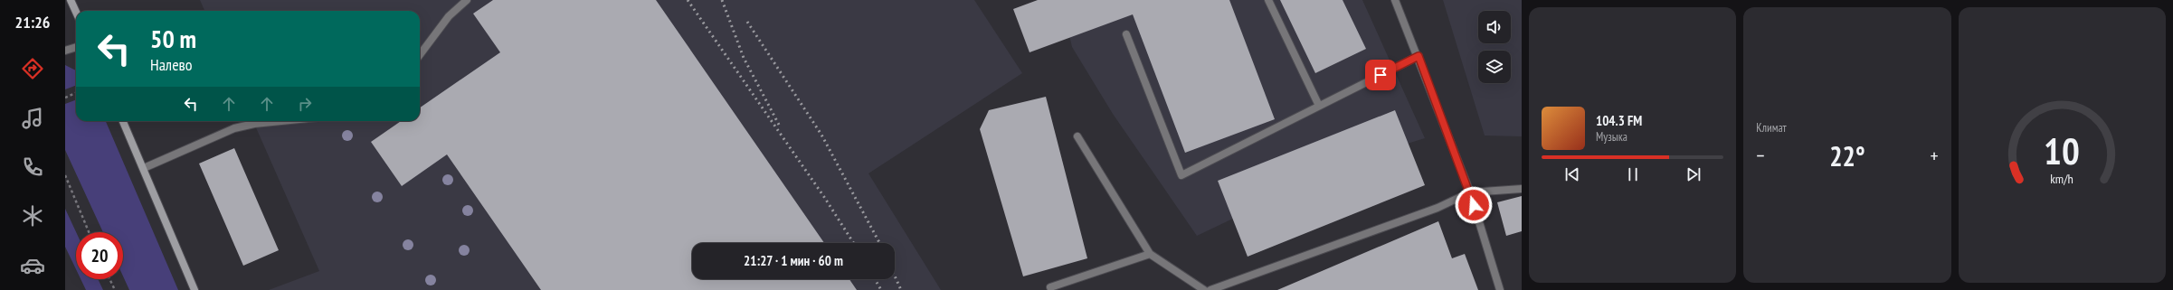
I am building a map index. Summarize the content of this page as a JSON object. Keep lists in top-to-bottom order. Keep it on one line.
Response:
{"page":{"tabs":"21:26","tile":"Климат","turn":["50 m","Налево"],"song":["104.3 FM","Музыка"],"heat":["−","22°","+"],"limit":"20","trip":"21:27 · 1 мин · 60 m","gauge":["10","km/h"]}}
